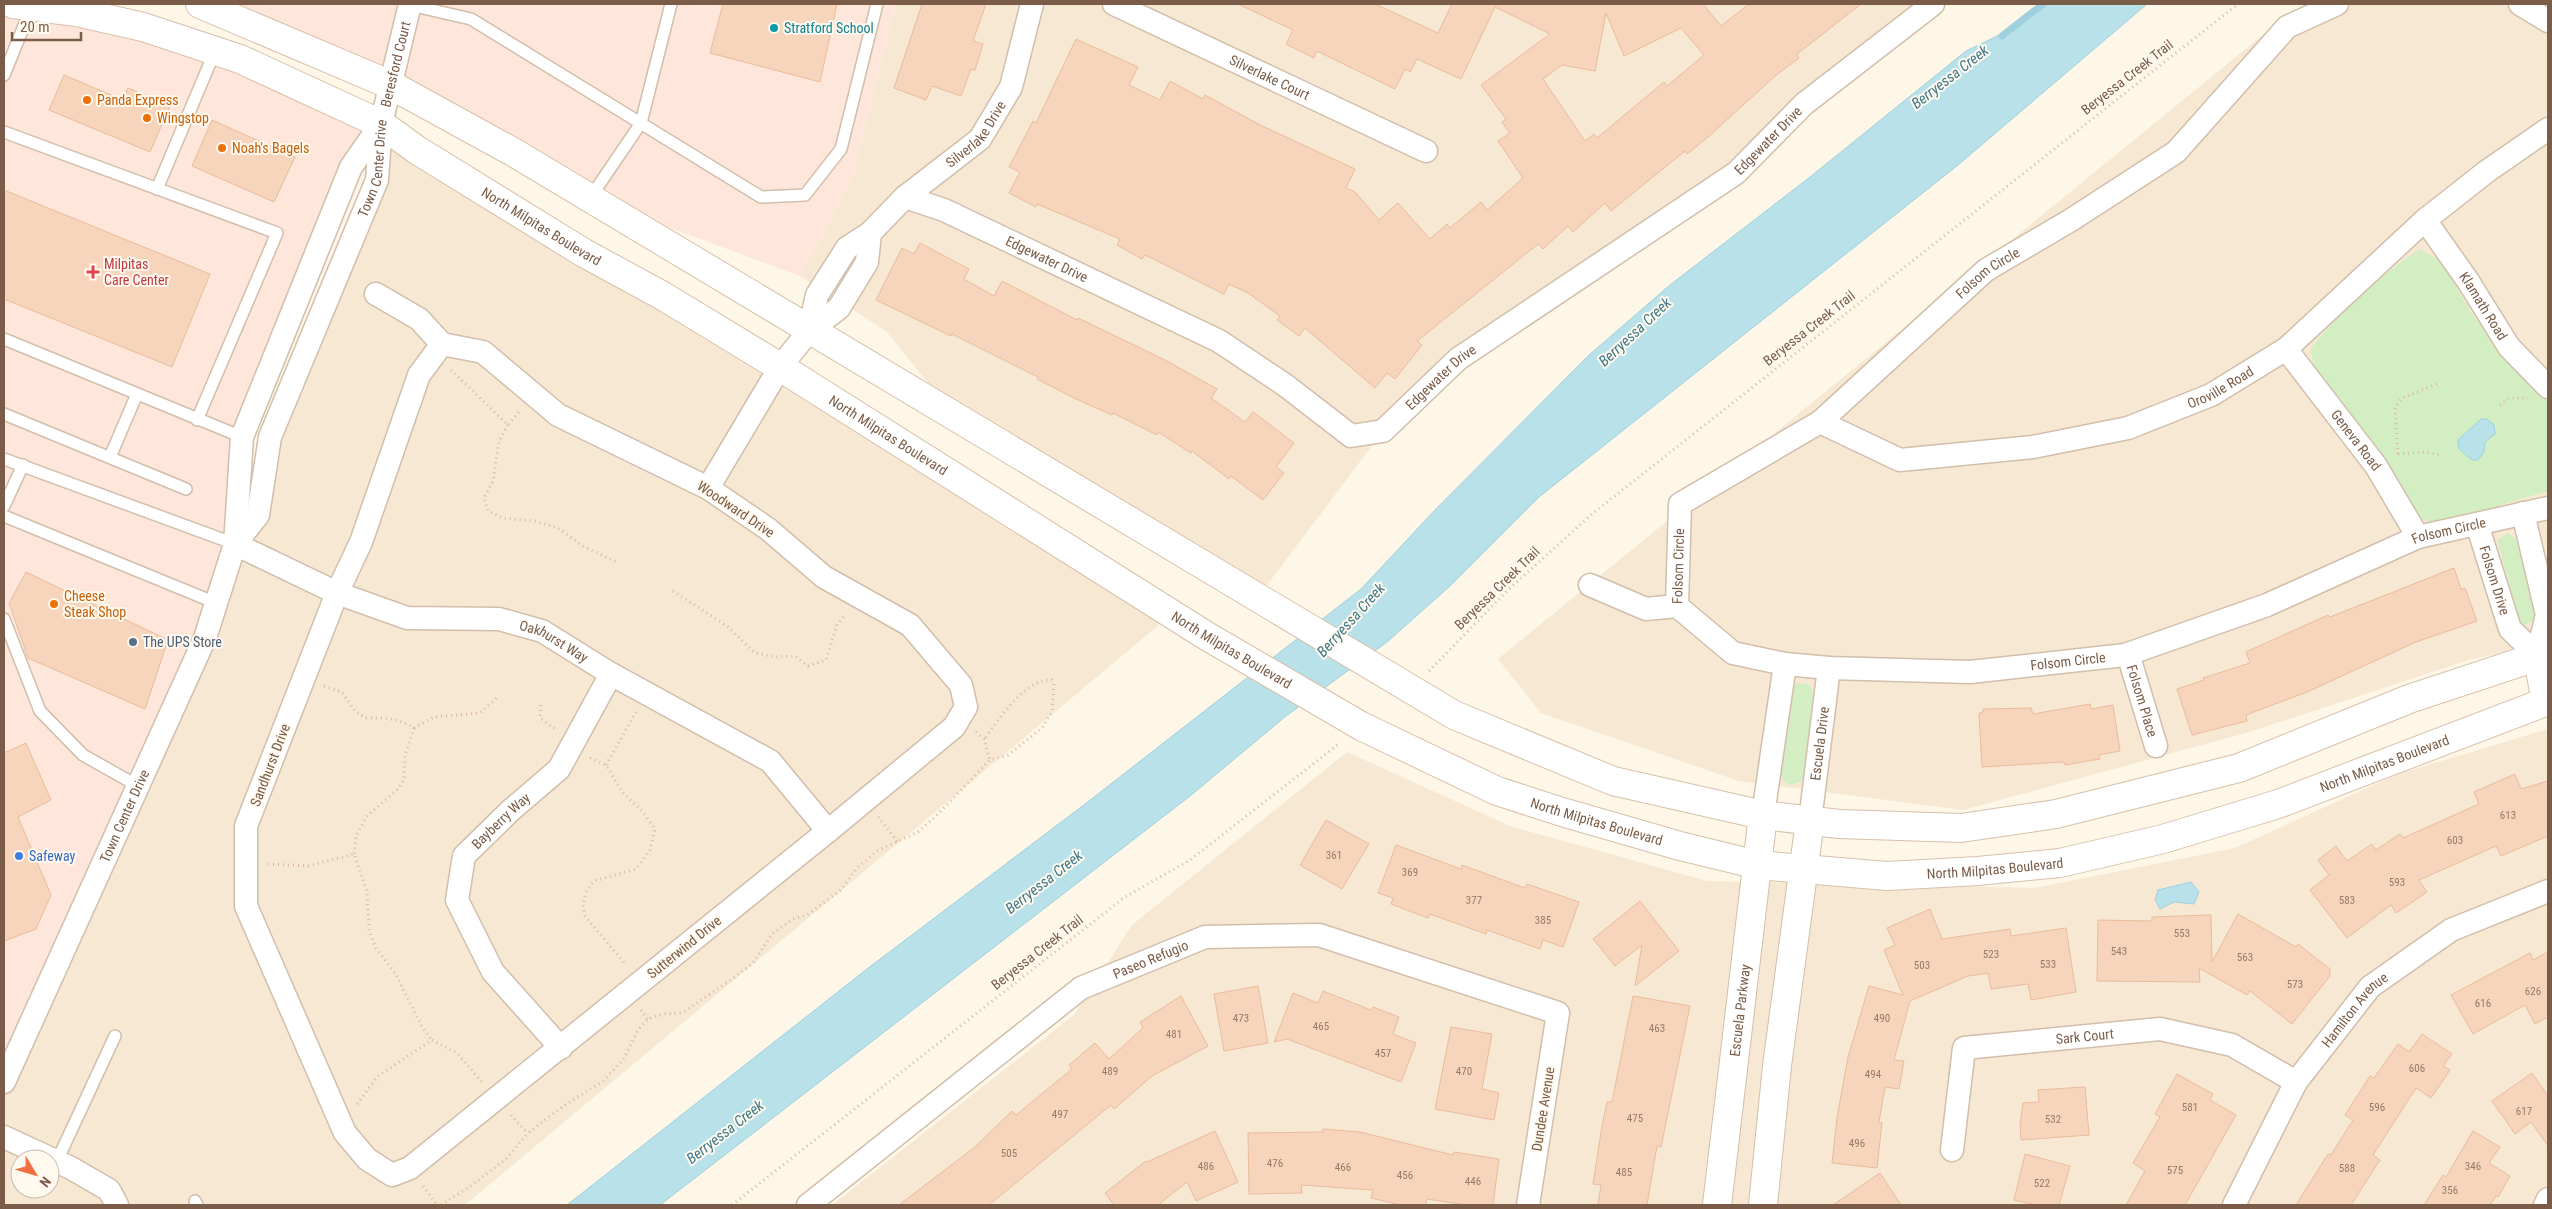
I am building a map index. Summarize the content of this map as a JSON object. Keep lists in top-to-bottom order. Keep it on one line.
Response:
{"streets":{"main road":["North Milpitas Boulevard","Escuela Parkway"],"street":["Beresford Court","Silverlake Court","Silverlake Drive","Edgewater Drive","Town Center Drive","Folsom Circle","Klamath Road","Oroville Road","Geneva Road","Woodward Drive","Folsom Drive","Oakhurst Way","Folsom Place","Escuela Drive","Sandhurst Drive","Bayberry Way","Sutterwind Drive","Paseo Refugio","Hamilton Avenue","Sark Court","Dundee Avenue"],"path":["Beryessa Creek Trail"]},"crossings":[["Beresford Court","Town Center Drive"],["Beresford Court","North Milpitas Boulevard"],["Beryessa Creek Trail","North Milpitas Boulevard"],["Silverlake Drive","Edgewater Drive"],["Silverlake Drive","North Milpitas Boulevard"],["Silverlake Drive","Woodward Drive"],["Town Center Drive","North Milpitas Boulevard"],["Town Center Drive","Oakhurst Way"],["North Milpitas Boulevard","Escuela Parkway"],["Folsom Circle","Oroville Road"],["Folsom Circle","Geneva Road"],["Folsom Circle","Folsom Drive"],["Folsom Circle","Folsom Place"],["Folsom Circle","Escuela Drive"],["Klamath Road","Oroville Road"],["Oroville Road","Geneva Road"],["Woodward Drive","Sandhurst Drive"],["Woodward Drive","Sutterwind Drive"],["Oakhurst Way","Sandhurst Drive"],["Oakhurst Way","Bayberry Way"],["Oakhurst Way","Sutterwind Drive"],["Sandhurst Drive","Sutterwind Drive"],["Bayberry Way","Sutterwind Drive"],["Paseo Refugio","Dundee Avenue"],["Hamilton Avenue","Sark Court"]],"water":["Berryessa Creek"],"places":{"other":["Stratford School","Panda Express","Wingstop","Noah's Bagels","Cheese Steak Shop","The UPS Store","Safeway"],"health":["Milpitas Care Center"]},"house_numbers":["613","603","361","369","593","377","583","385","553","543","523","563","533","503","573","626","616","473","490","465","463","481","457","606","489","470","494","581","596","617","497","475","532","496","505","476","486","346","466","588","575","485","456","446","522","356"],"scale_bar":"20 m","north":"bottom right"}
